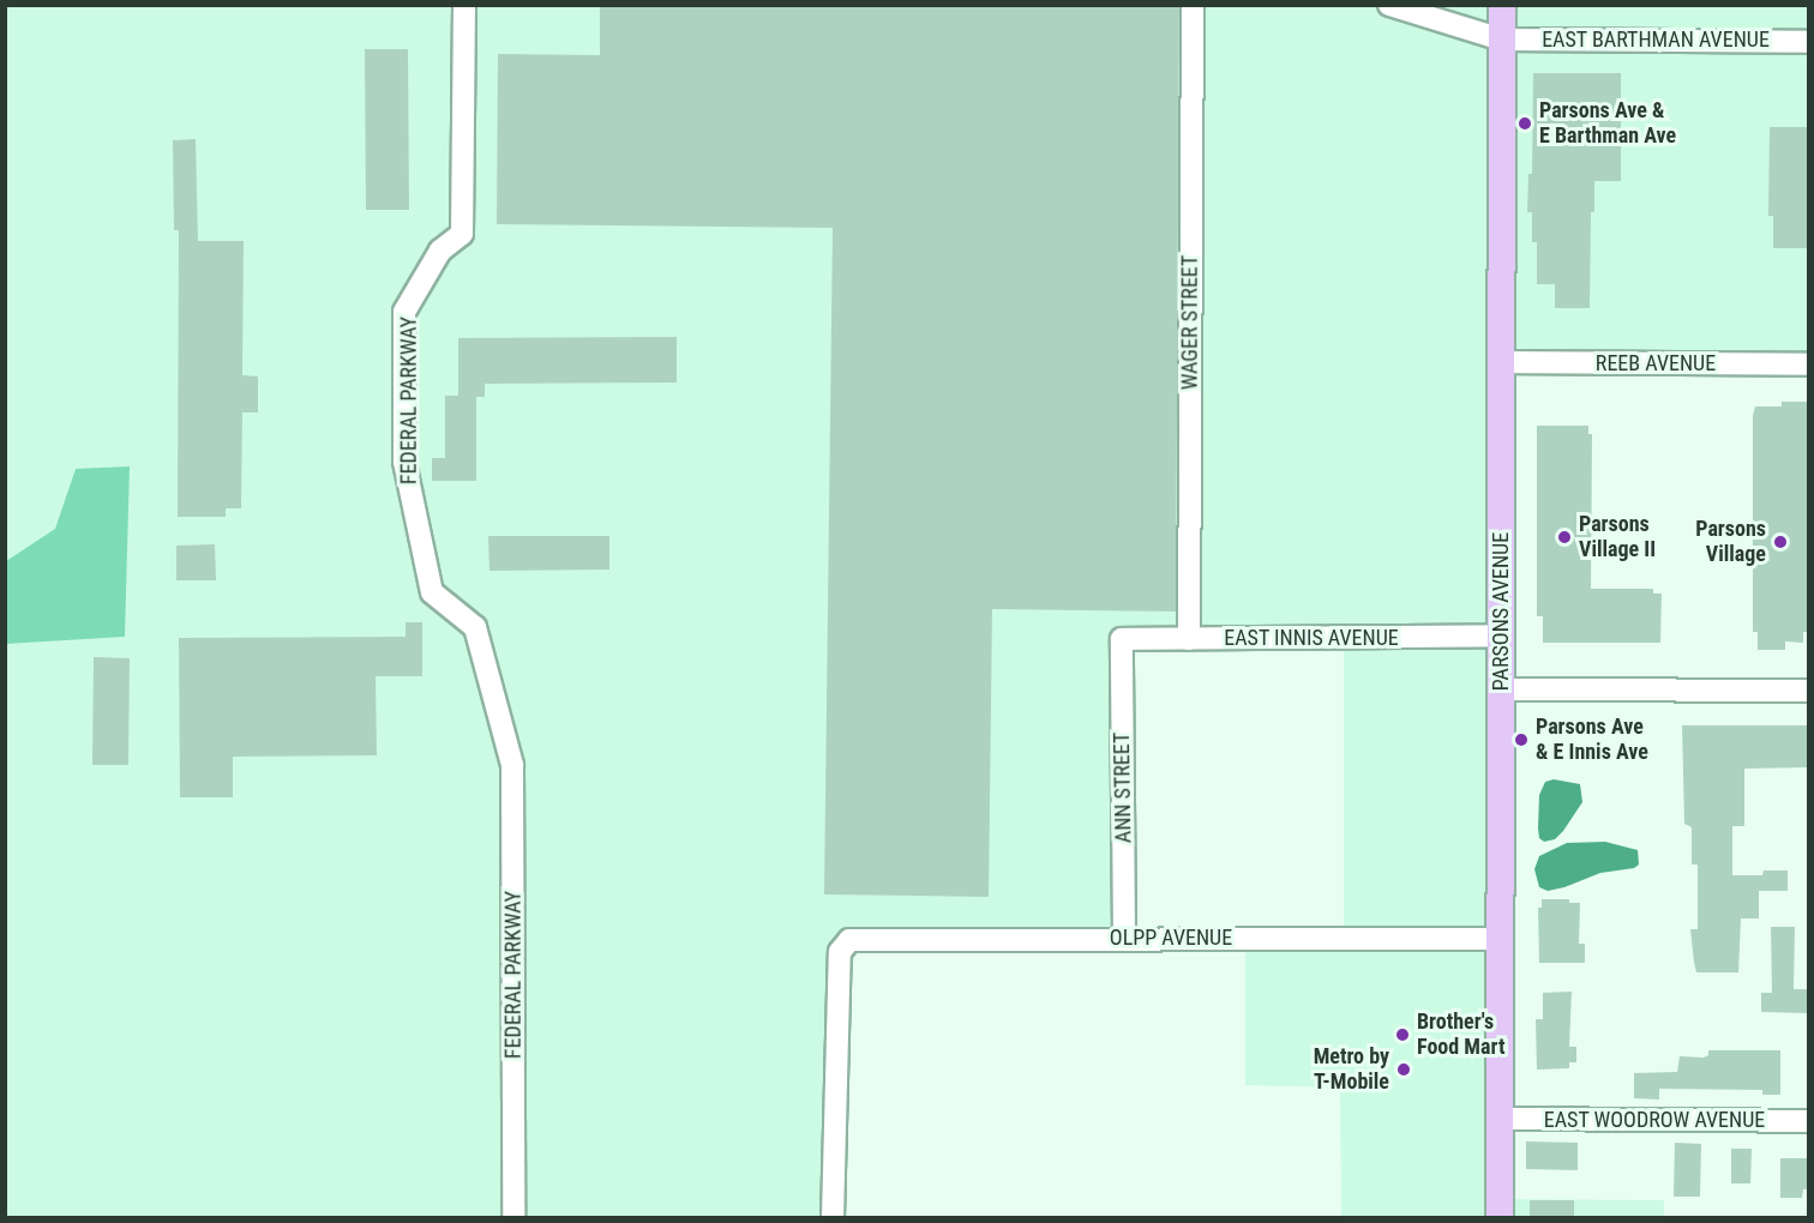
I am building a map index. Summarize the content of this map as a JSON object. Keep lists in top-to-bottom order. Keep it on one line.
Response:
{"streets":{"main road":["PARSONS AVENUE"],"street":["EAST BARTHMAN AVENUE","WAGER STREET","REEB AVENUE","FEDERAL PARKWAY","EAST INNIS AVENUE","ANN STREET","OLPP AVENUE","EAST WOODROW AVENUE"]},"crossings":[["EAST BARTHMAN AVENUE","PARSONS AVENUE"],["WAGER STREET","EAST INNIS AVENUE"],["REEB AVENUE","PARSONS AVENUE"],["PARSONS AVENUE","EAST INNIS AVENUE"],["PARSONS AVENUE","OLPP AVENUE"],["PARSONS AVENUE","EAST WOODROW AVENUE"],["EAST INNIS AVENUE","ANN STREET"],["ANN STREET","OLPP AVENUE"]],"places":["Parsons Ave & E Barthman Ave","Parsons Village II","Parsons Village","Parsons Ave & E Innis Ave","Brother's Food Mart","Metro by T-Mobile"]}
